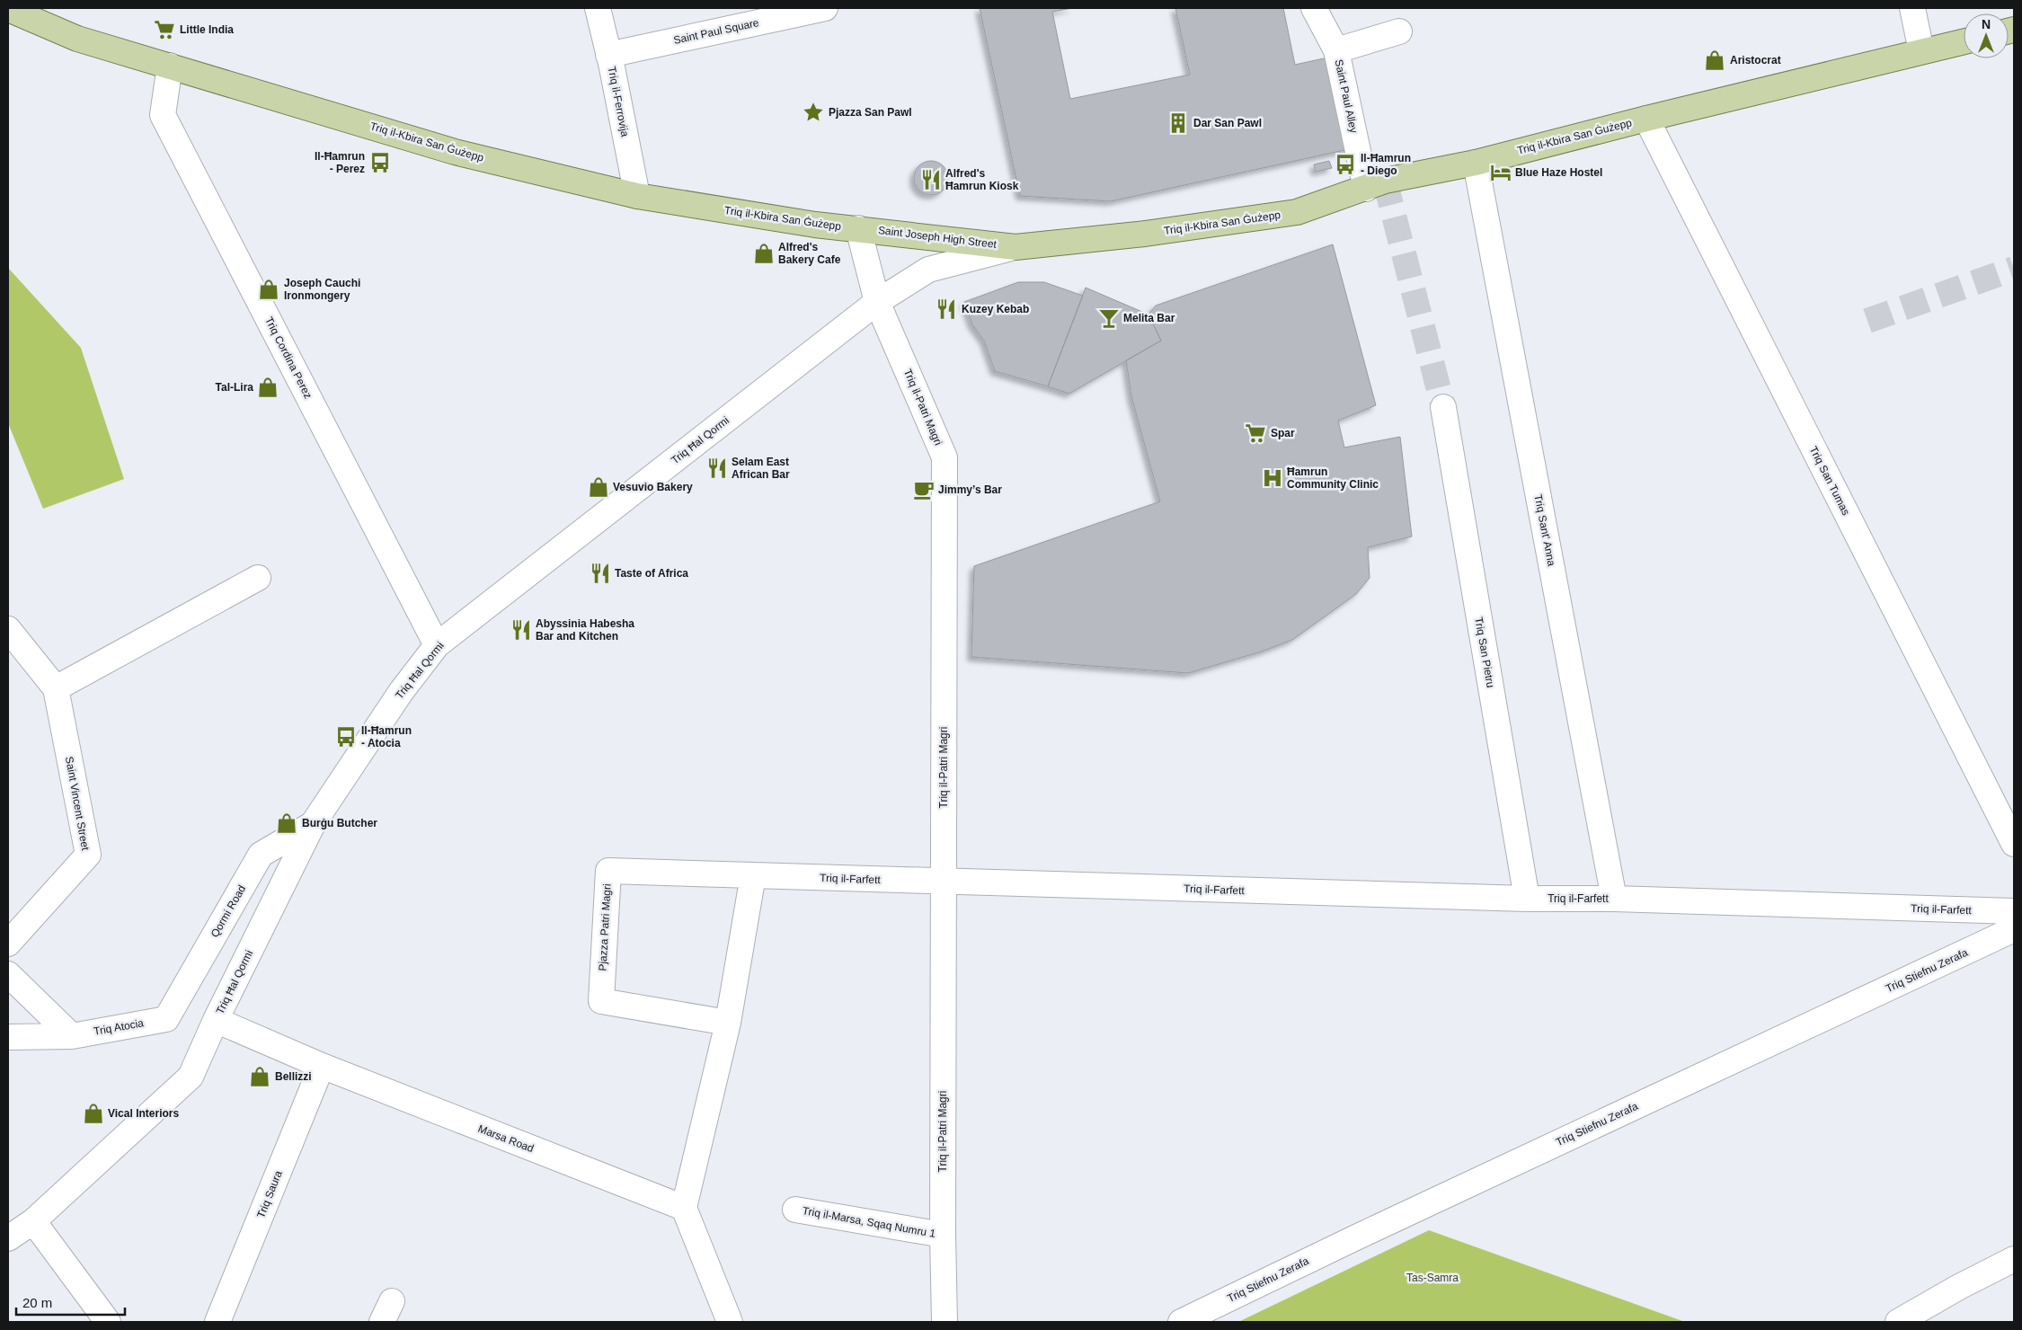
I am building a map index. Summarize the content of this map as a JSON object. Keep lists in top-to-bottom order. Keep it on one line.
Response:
{"streets":{"main road":["Triq il-Kbira San Ġużepp","Saint Joseph High Street"],"street":["Saint Paul Square","Saint Paul Alley","Triq il-Ferrovija","Triq Cordina Perez","Triq il-Patri Magri","Triq Ħal Qormi","Triq San Tumas","Triq Sant' Anna","Triq San Pietru","Saint Vincent Street","Triq il-Farfett","Qormi Road","Pjazza Patri Magri","Triq Stiefnu Zerafa","Triq Atocia","Marsa Road","Triq Saura","Triq il-Marsa, Sqaq Numru 1"]},"crossings":[["Saint Paul Square","Triq il-Ferrovija"],["Saint Paul Alley","Triq il-Kbira San Ġużepp"],["Triq il-Ferrovija","Triq il-Kbira San Ġużepp"],["Triq il-Kbira San Ġużepp","Saint Joseph High Street"],["Triq il-Kbira San Ġużepp","Triq Cordina Perez"],["Triq il-Kbira San Ġużepp","Triq il-Patri Magri"],["Triq il-Kbira San Ġużepp","Triq Ħal Qormi"],["Triq il-Kbira San Ġużepp","Triq San Tumas"],["Triq il-Kbira San Ġużepp","Triq Sant' Anna"],["Saint Joseph High Street","Triq il-Patri Magri"],["Saint Joseph High Street","Triq Ħal Qormi"],["Triq Cordina Perez","Triq Ħal Qormi"],["Triq il-Patri Magri","Triq Ħal Qormi"],["Triq il-Patri Magri","Triq il-Farfett"],["Triq il-Patri Magri","Triq il-Marsa, Sqaq Numru 1"],["Triq Ħal Qormi","Qormi Road"],["Triq Ħal Qormi","Marsa Road"],["Triq Sant' Anna","Triq il-Farfett"],["Triq San Pietru","Triq il-Farfett"],["Triq il-Farfett","Pjazza Patri Magri"],["Qormi Road","Triq Atocia"],["Marsa Road","Triq Saura"]],"parks":["Tas-Samra"],"places":{"supermarket":["Little India","Spar"],"shop":["Aristocrat","Alfred's Bakery Cafe","Joseph Cauchi Ironmongery","Tal-Lira","Vesuvio Bakery","Burġu Butcher","Bellizzi","Vical Interiors"],"place":["Pjazza San Pawl"],"building":["Dar San Pawl"],"bus stop":["Il-Ħamrun - Perez","Il-Ħamrun - Diego","Il-Ħamrun - Atocia"],"hotel":["Blue Haze Hostel"],"restaurant":["Alfred's Ħamrun Kiosk","Kuzey Kebab","Selam East African Bar","Taste of Africa","Abyssinia Habesha Bar and Kitchen"],"bar":["Melita Bar"],"hospital":["Ħamrun Community Clinic"],"cafe":["Jimmy’s Bar"]},"scale_bar":"20 m","north":"top"}
